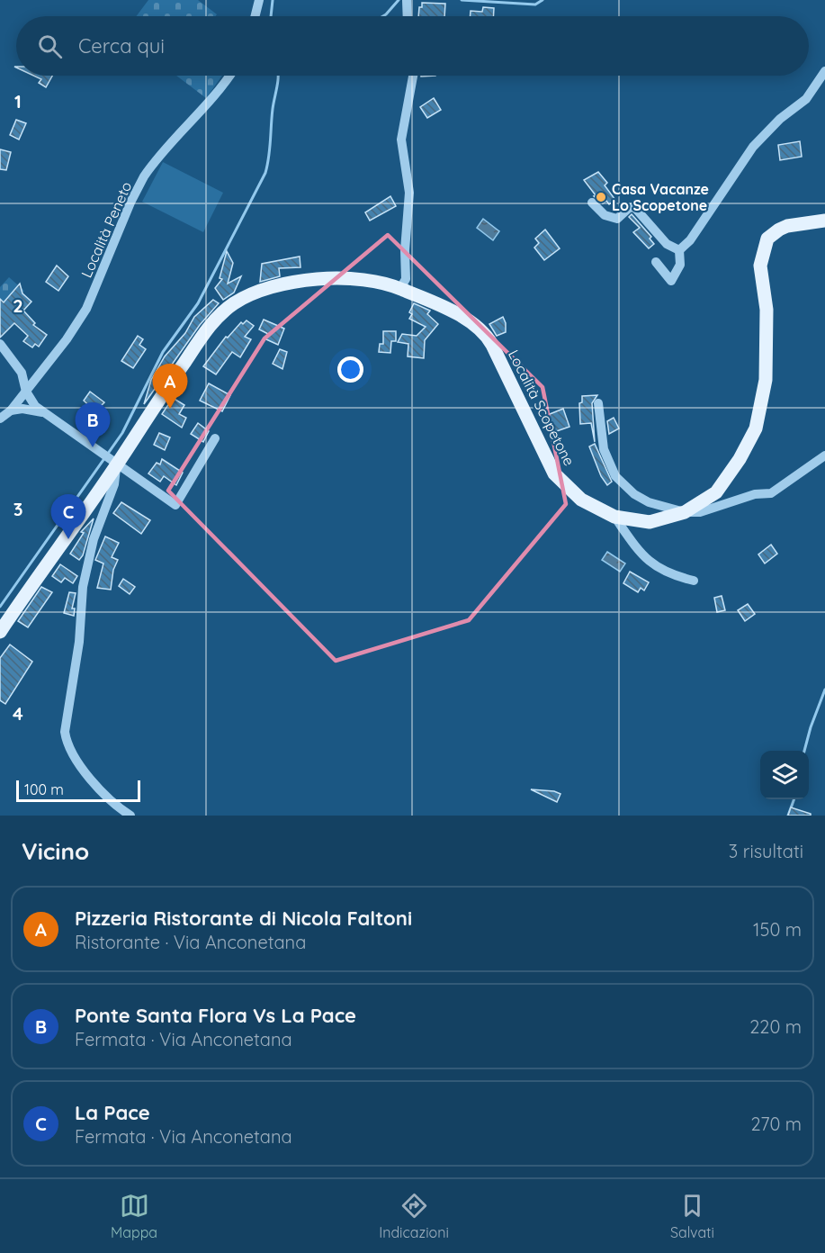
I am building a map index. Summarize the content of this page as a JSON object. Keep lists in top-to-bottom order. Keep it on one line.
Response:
{"streets":{"main road":["Località Scopetone"],"street":["Località Peneto"]},"places":["Casa Vacanze Lo Scopetone"],"scale_bar":"100 m","page":{"search":"Cerca qui","pins":["A","B","C"],"scale":"100 m","heading":["Vicino","3 risultati"],"list":[{"mark":"A","name":"Pizzeria Ristorante di Nicola Faltoni","note":"Ristorante · Via Anconetana","value":"150 m"},{"mark":"B","name":"Ponte Santa Flora Vs La Pace","note":"Fermata · Via Anconetana","value":"220 m"},{"mark":"C","name":"La Pace","note":"Fermata · Via Anconetana","value":"270 m"}],"nav":["Mappa","Indicazioni","Salvati"]},"grid":{"rows":["1","2","3","4"]}}
